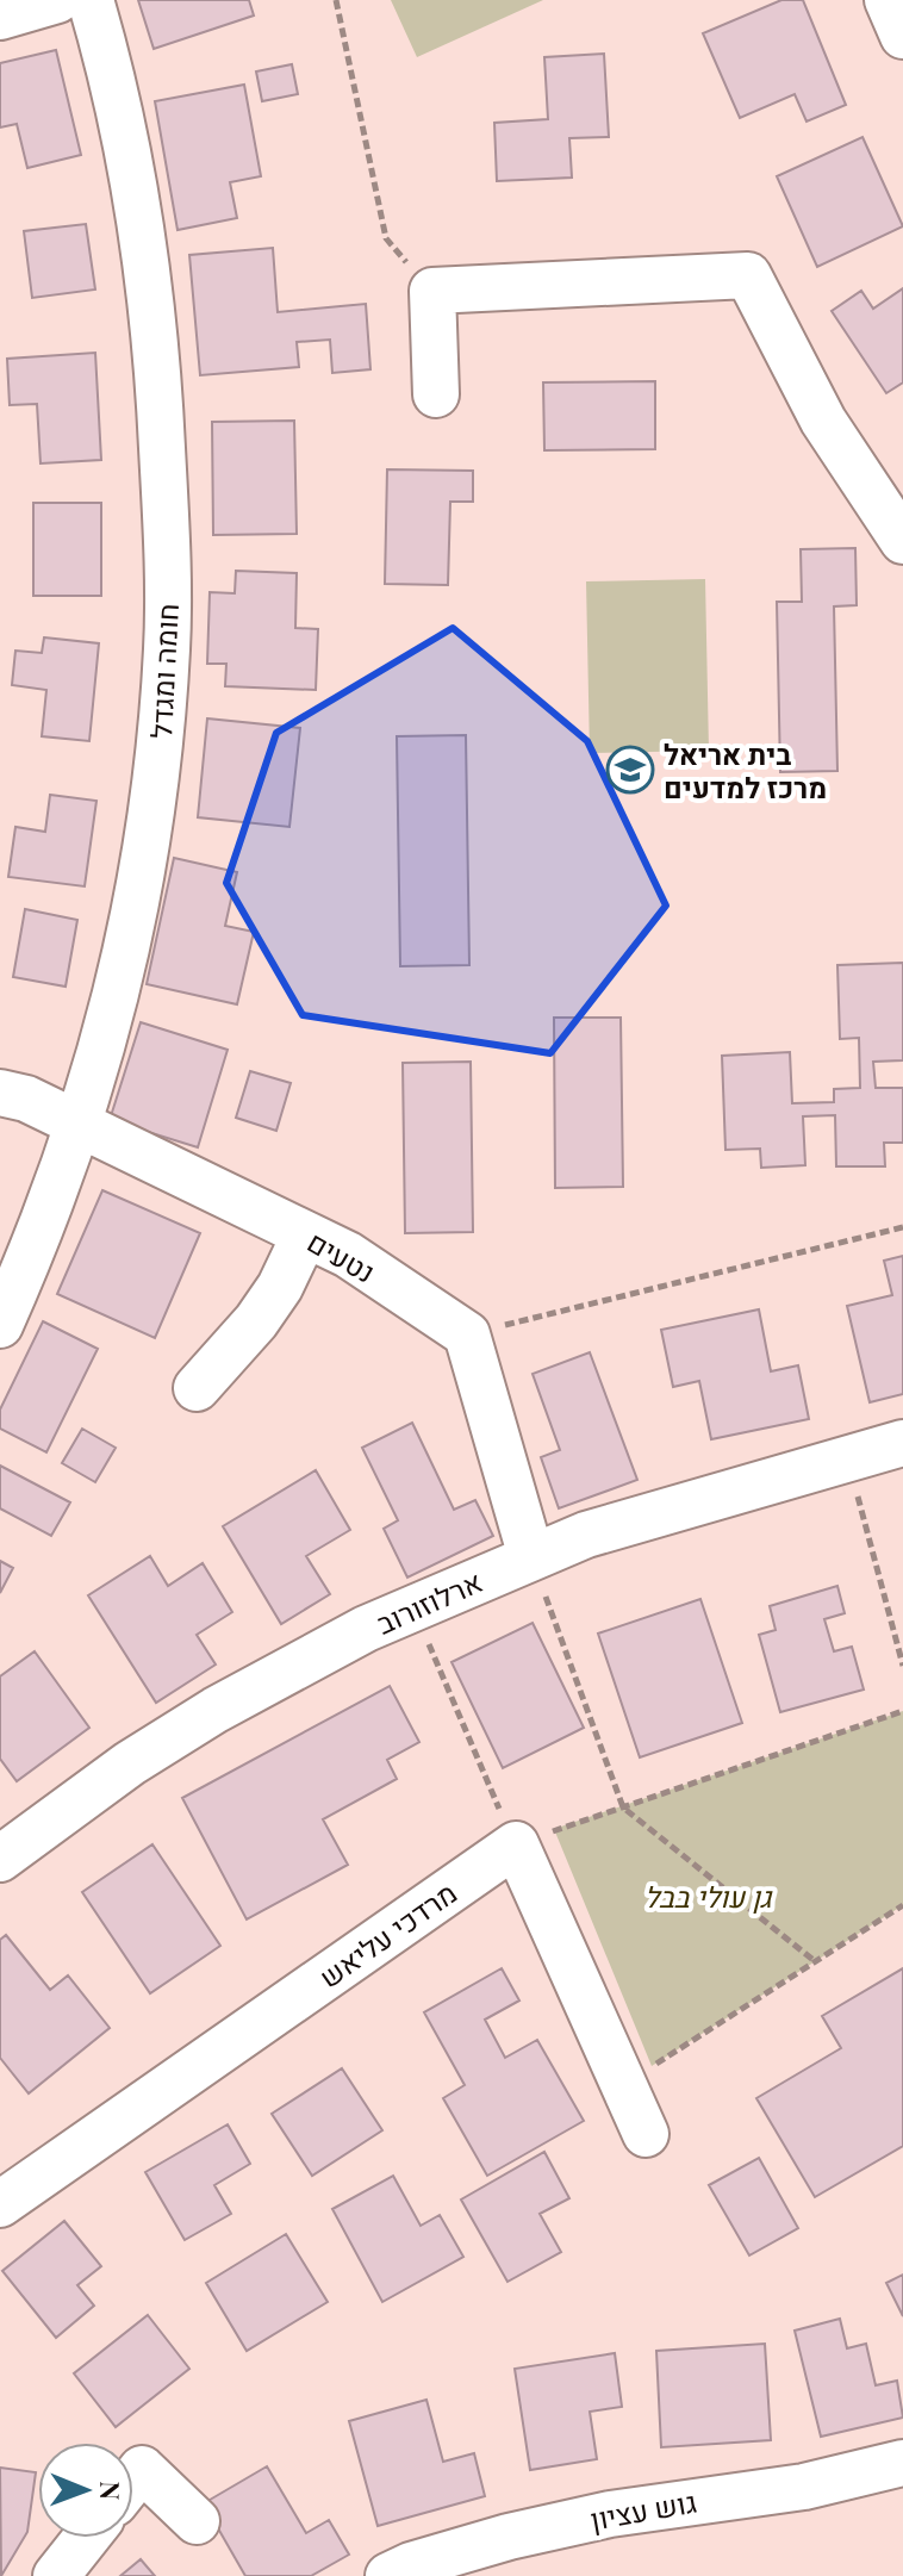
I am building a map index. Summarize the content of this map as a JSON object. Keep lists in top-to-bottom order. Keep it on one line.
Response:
{"streets":{"street":["חומה ומגדל","נטעים","ארלוזורוב","מרדכי עליאש","גוש עציון"]},"crossings":[["חומה ומגדל","נטעים"]],"parks":["גן עולי בבל"],"places":{"school or university":["בית אריאל מרכז למדעים"]},"north":"right"}
